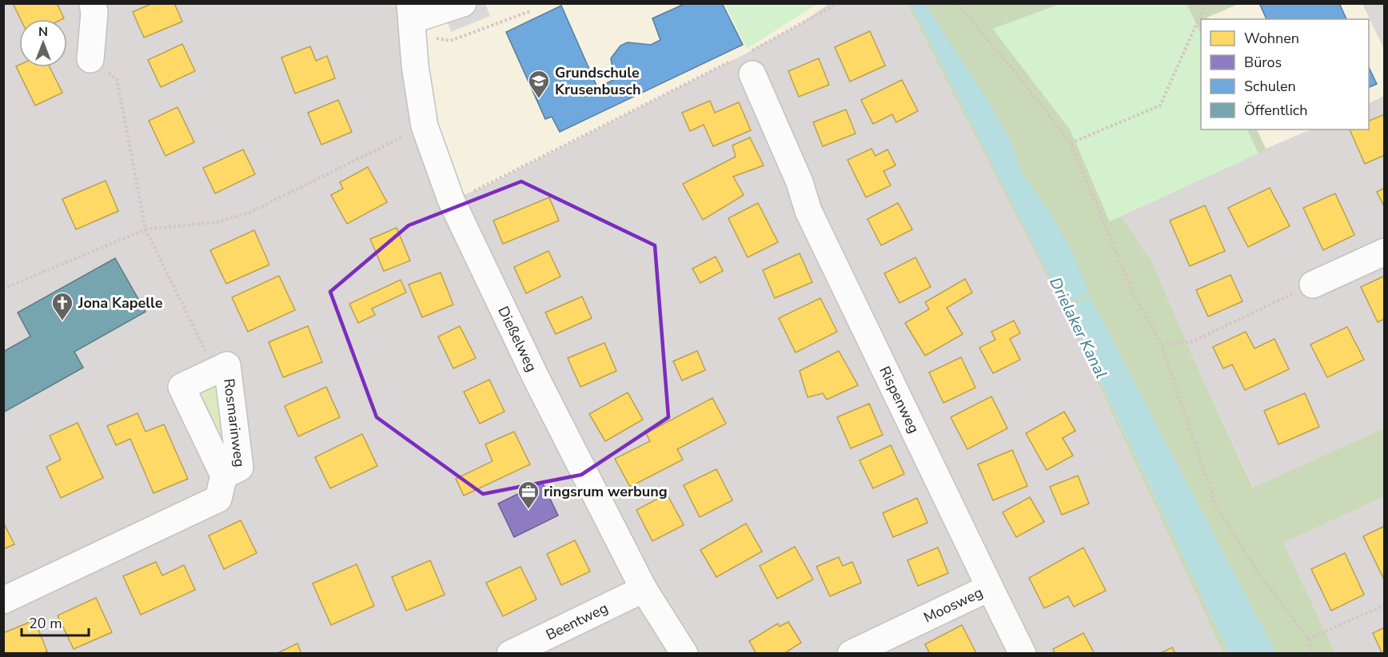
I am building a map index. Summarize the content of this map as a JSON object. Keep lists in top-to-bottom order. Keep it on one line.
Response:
{"streets":{"street":["Dießelweg","Rispenweg","Rosmarinweg","Moosweg","Beentweg"]},"crossings":[["Dießelweg","Beentweg"],["Rispenweg","Moosweg"]],"water":["Drielaker Kanal"],"places":{"school or university":["Grundschule Krusenbusch"],"church":["Jona Kapelle"],"office":["ringsrum werbung"]},"legend":["Wohnen","Büros","Schulen","Öffentlich"],"scale_bar":"20 m","north":"top"}
